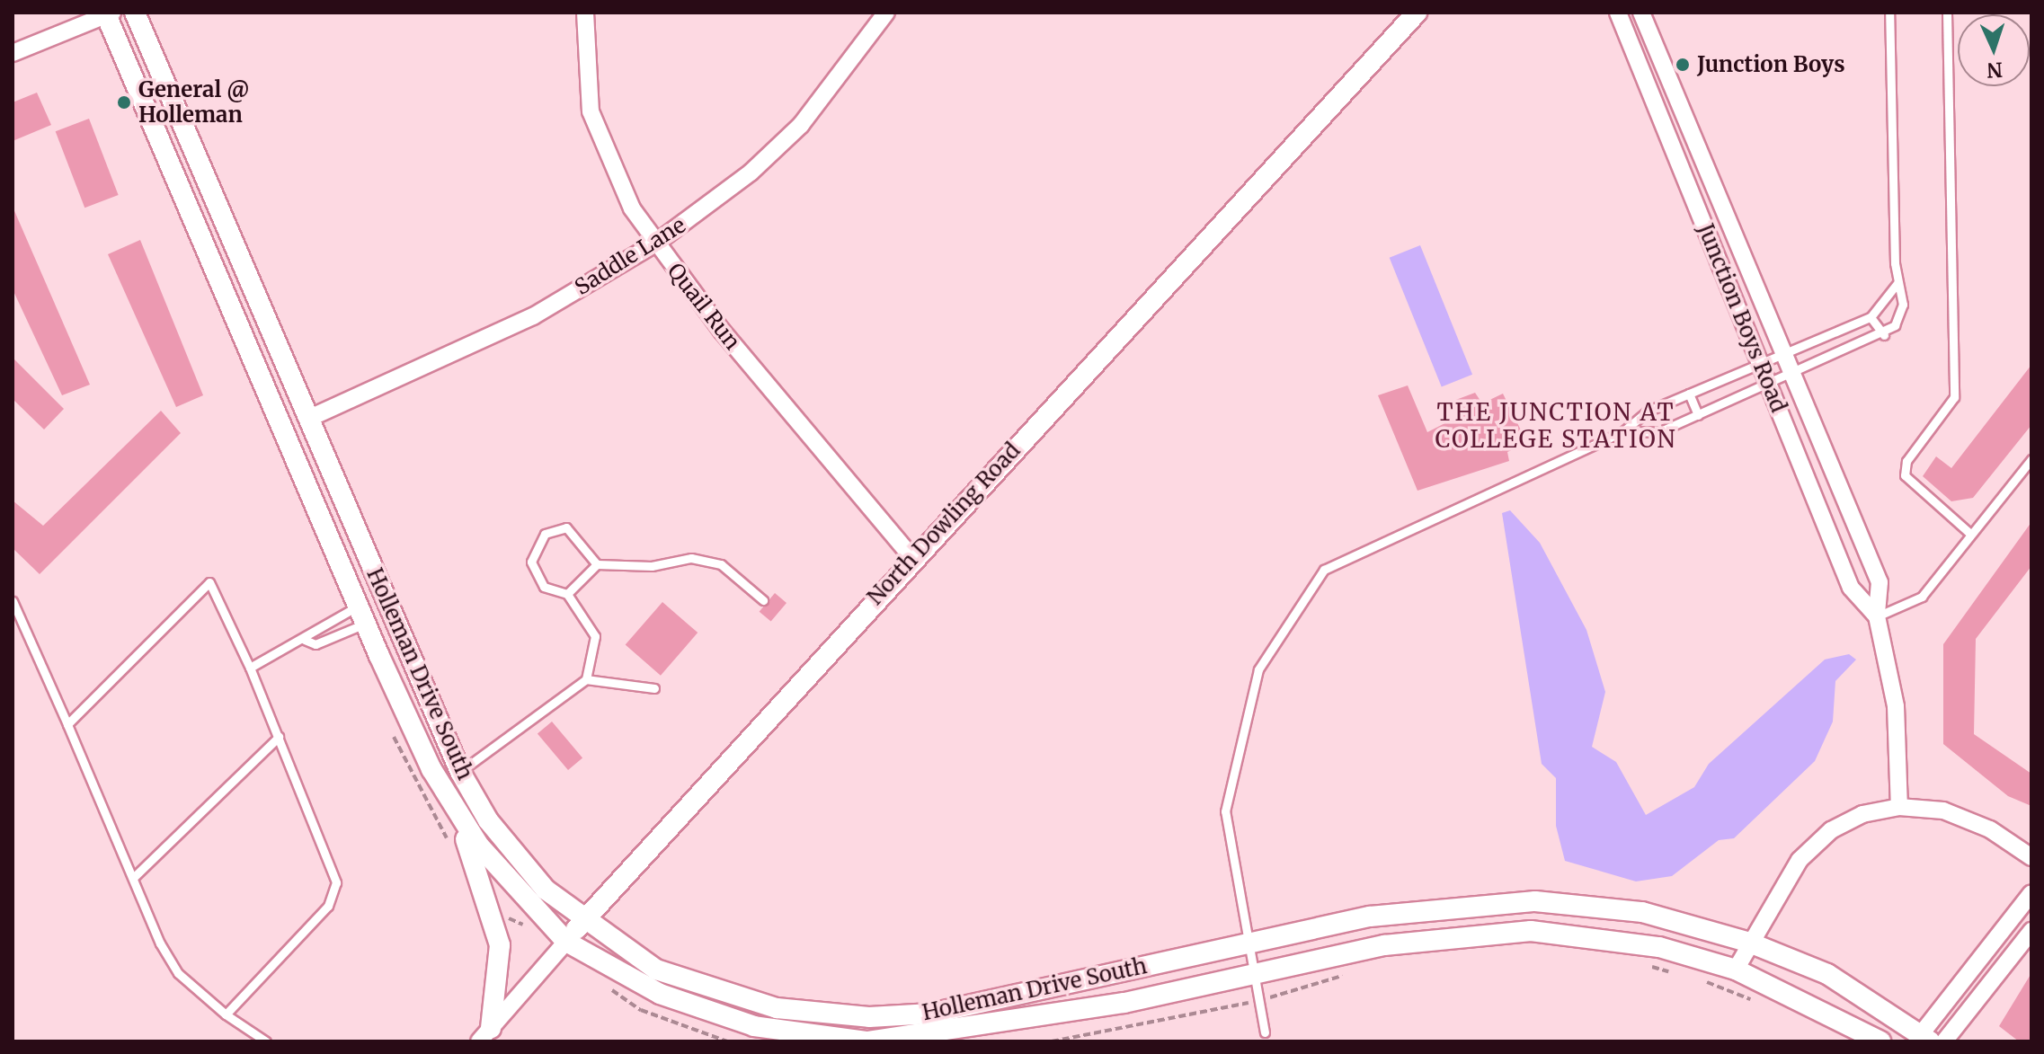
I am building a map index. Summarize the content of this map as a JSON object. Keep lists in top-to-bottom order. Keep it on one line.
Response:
{"streets":{"street":["Saddle Lane","Quail Run","Junction Boys Road","North Dowling Road","Holleman Drive South"]},"crossings":[["Saddle Lane","Quail Run"],["Saddle Lane","Holleman Drive South"],["Quail Run","North Dowling Road"],["North Dowling Road","Holleman Drive South"]],"districts":["THE JUNCTION AT COLLEGE STATION"],"places":["Junction Boys","General @ Holleman"],"north":"bottom"}
